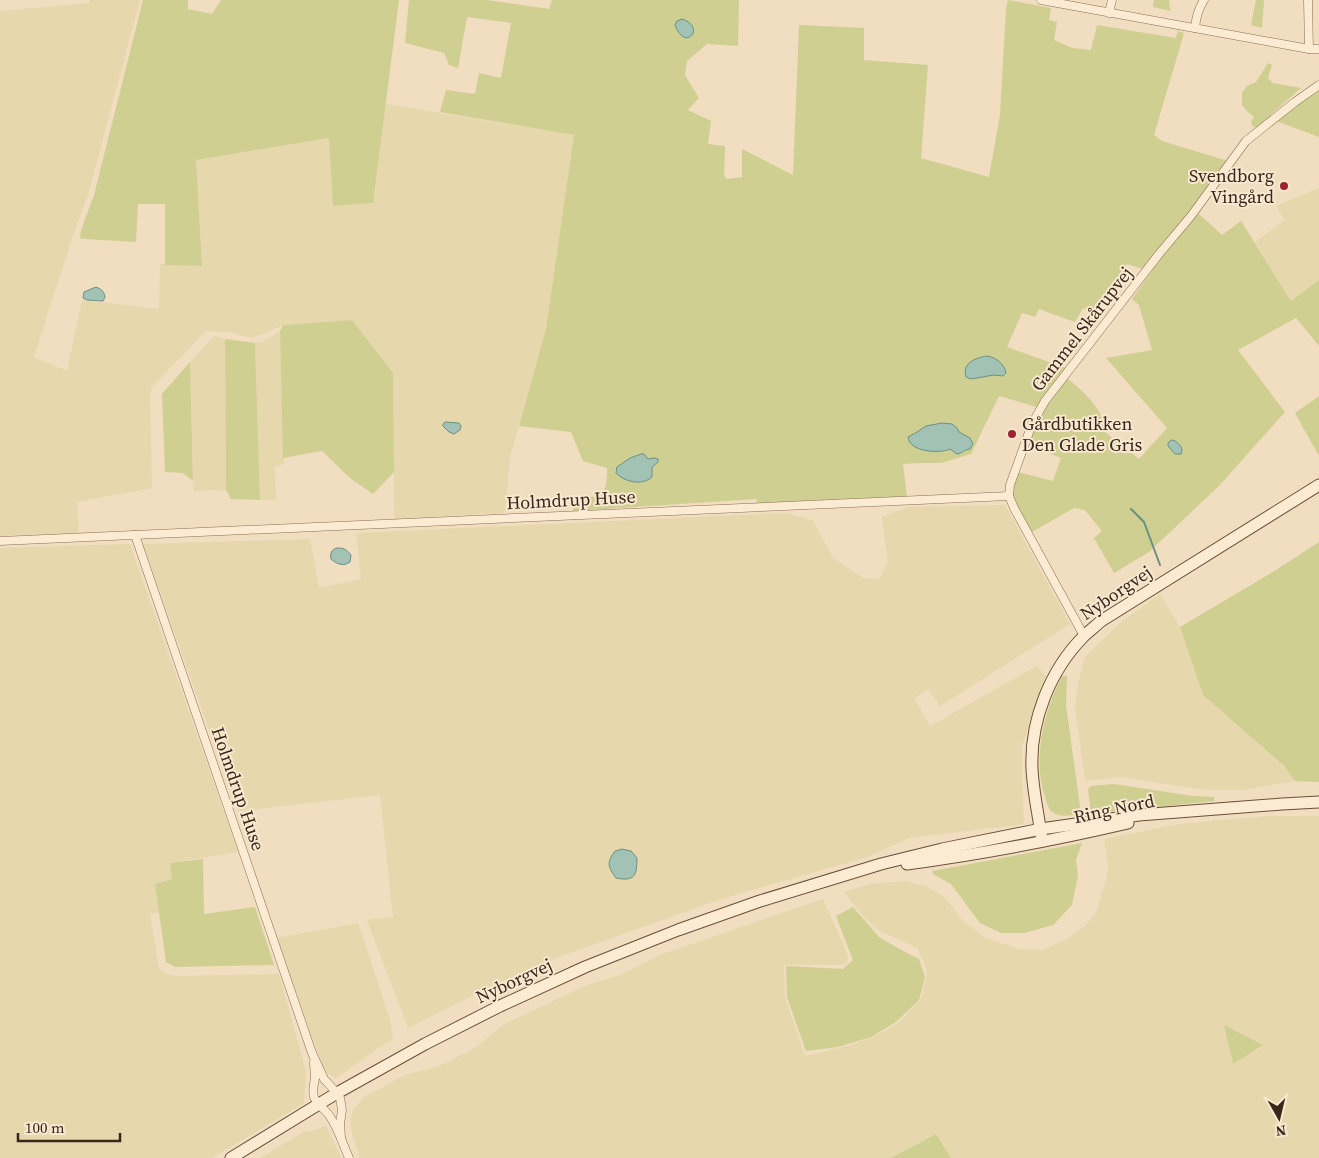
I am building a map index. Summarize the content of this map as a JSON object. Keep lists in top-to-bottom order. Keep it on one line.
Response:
{"streets":{"main road":["Nyborgvej","Ring Nord"],"street":["Gammel Skårupvej","Holmdrup Huse"]},"crossings":[["Gammel Skårupvej","Holmdrup Huse"],["Holmdrup Huse","Nyborgvej"],["Nyborgvej","Ring Nord"]],"places":["Svendborg Vingård","Gårdbutikken Den Glade Gris"],"scale_bar":"100 m","north":"bottom"}
